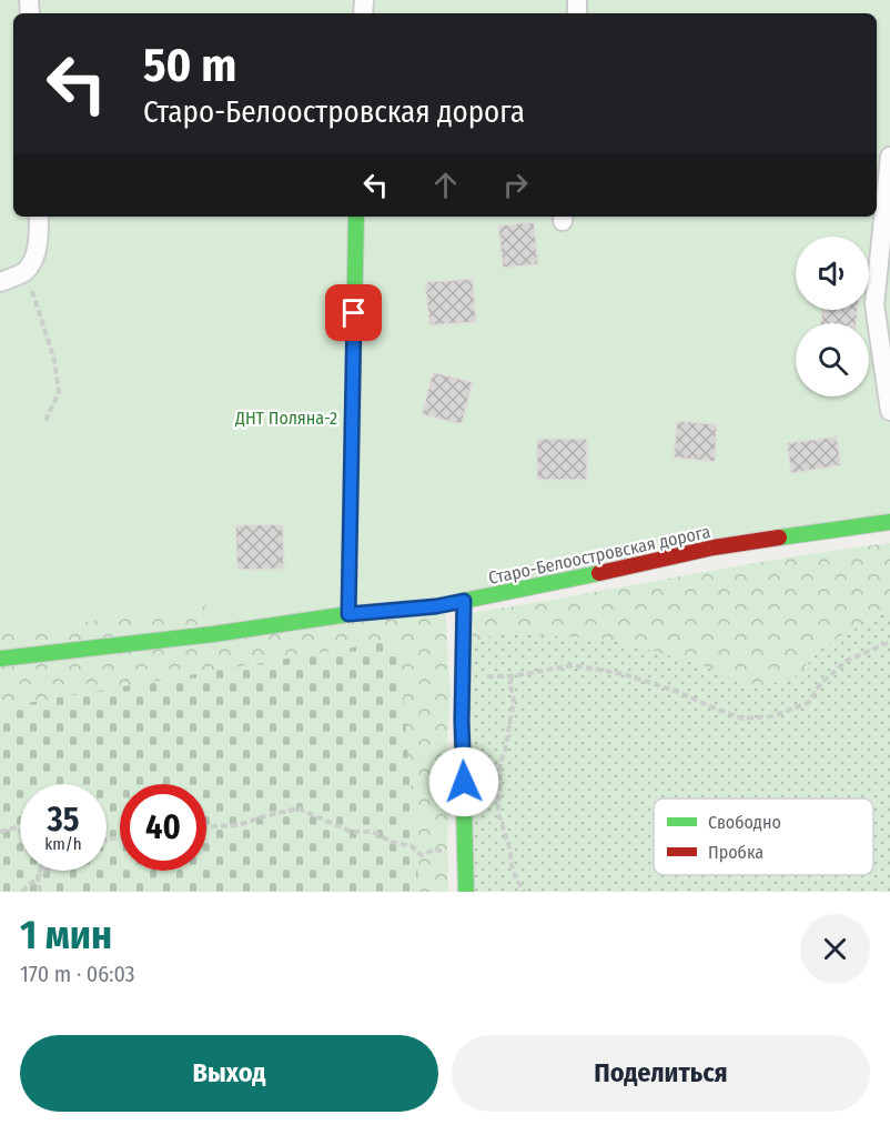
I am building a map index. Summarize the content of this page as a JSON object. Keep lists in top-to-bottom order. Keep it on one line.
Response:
{"streets":{"street":["Старо-Белоостровская дорога"]},"parks":["ДНТ Поляна-2"],"legend":["Свободно","Пробка"],"page":{"turn":["50 m","Старо-Белоостровская дорога"],"speed":"35 km/h","limit":"40","heading":["1 мин","170 m · 06:03"],"buttons":["Выход","Поделиться"]}}
